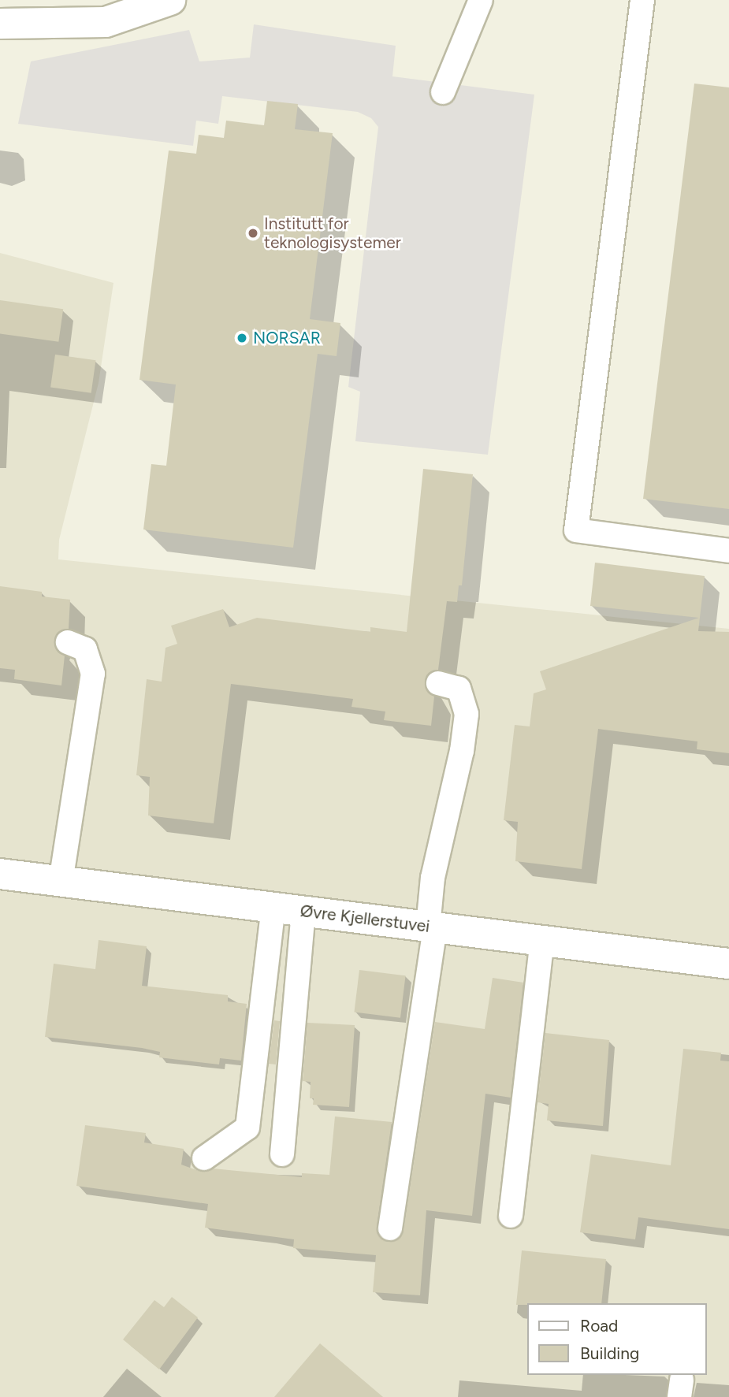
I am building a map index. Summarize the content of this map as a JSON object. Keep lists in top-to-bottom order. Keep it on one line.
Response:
{"streets":{"street":["Øvre Kjellerstuvei"]},"places":["Institutt for teknologisystemer","NORSAR"],"legend":["Road","Building"]}
